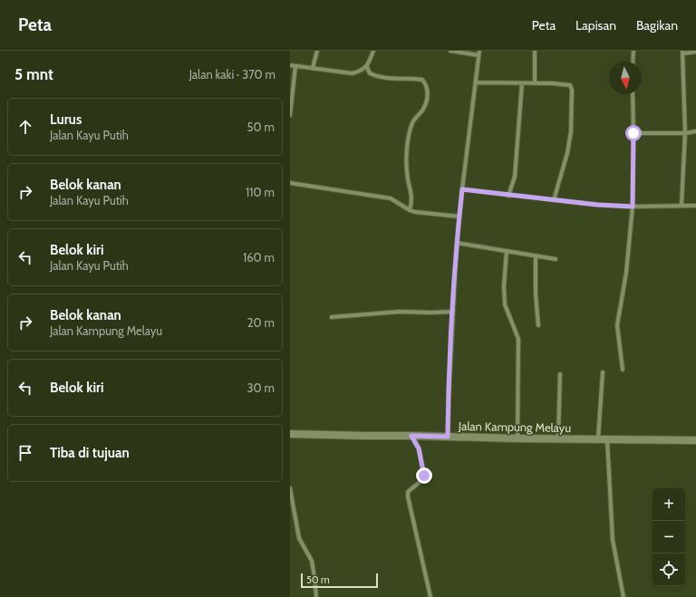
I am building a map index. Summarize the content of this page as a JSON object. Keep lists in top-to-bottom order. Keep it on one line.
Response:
{"streets":{"main road":["Jalan Kampung Melayu"]},"scale_bar":"50 m","north":"bottom","page":{"header":"Peta","nav":["Peta","Lapisan","Bagikan"],"heading":["5 mnt","Jalan kaki · 370 m"],"list":[["Lurus","Jalan Kayu Putih","50 m"],["Belok kanan","Jalan Kayu Putih","110 m"],["Belok kiri","Jalan Kayu Putih","160 m"],["Belok kanan","Jalan Kampung Melayu","20 m"],["Belok kiri","30 m"],"Tiba di tujuan"],"map_buttons":["+","−"],"scale":"50 m"}}
